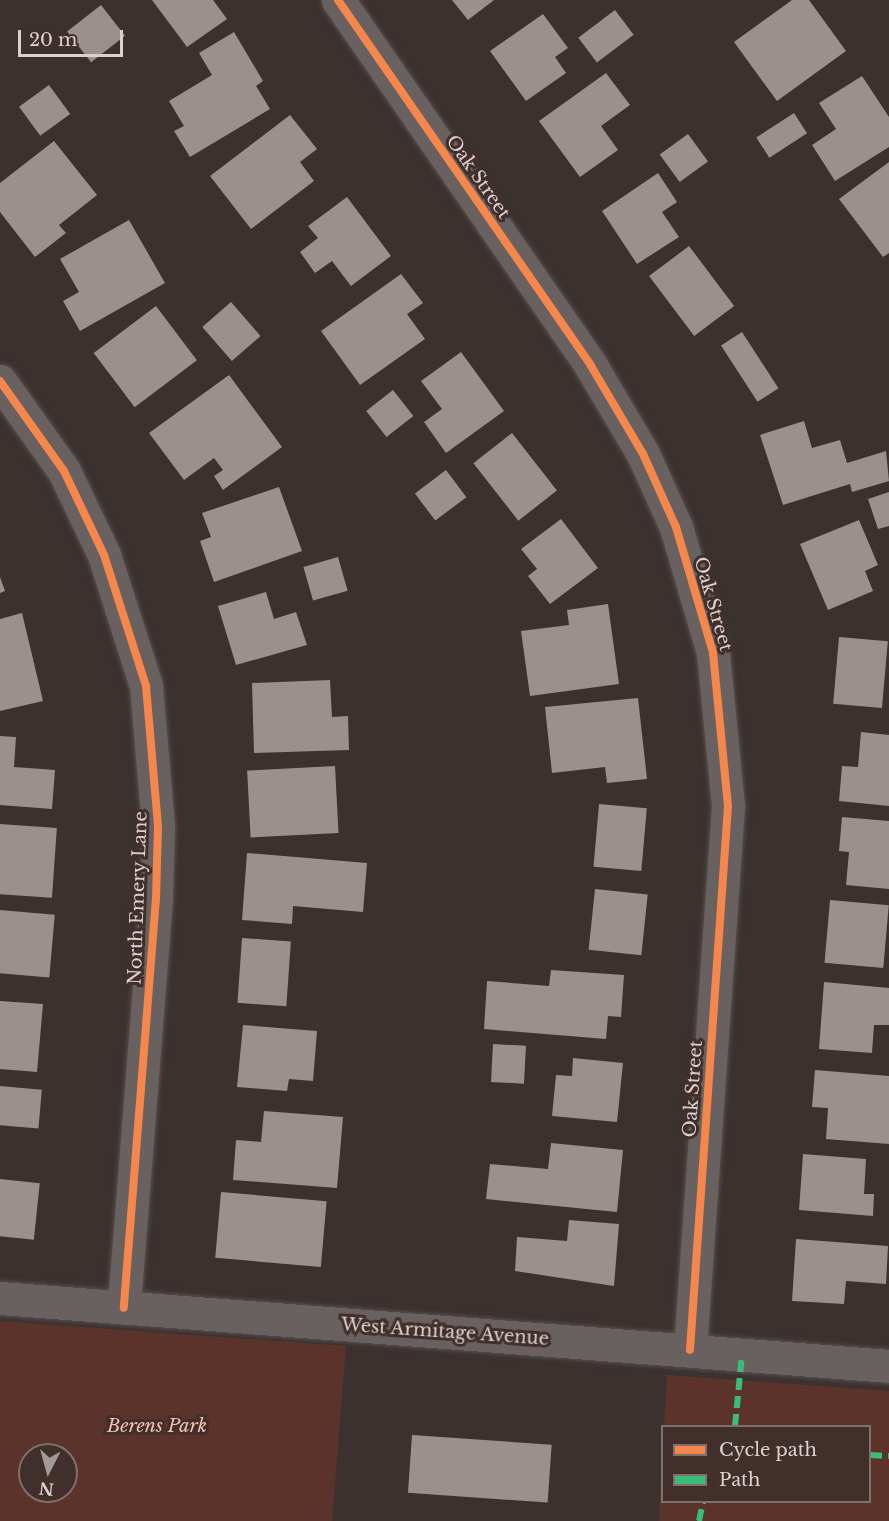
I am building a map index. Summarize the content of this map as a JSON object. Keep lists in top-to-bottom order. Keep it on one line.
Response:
{"streets":{"street":["Oak Street","North Emery Lane","West Armitage Avenue"]},"crossings":[["Oak Street","West Armitage Avenue"],["North Emery Lane","West Armitage Avenue"]],"parks":["Berens Park"],"legend":["Cycle path","Path"],"scale_bar":"20 m","north":"bottom"}
